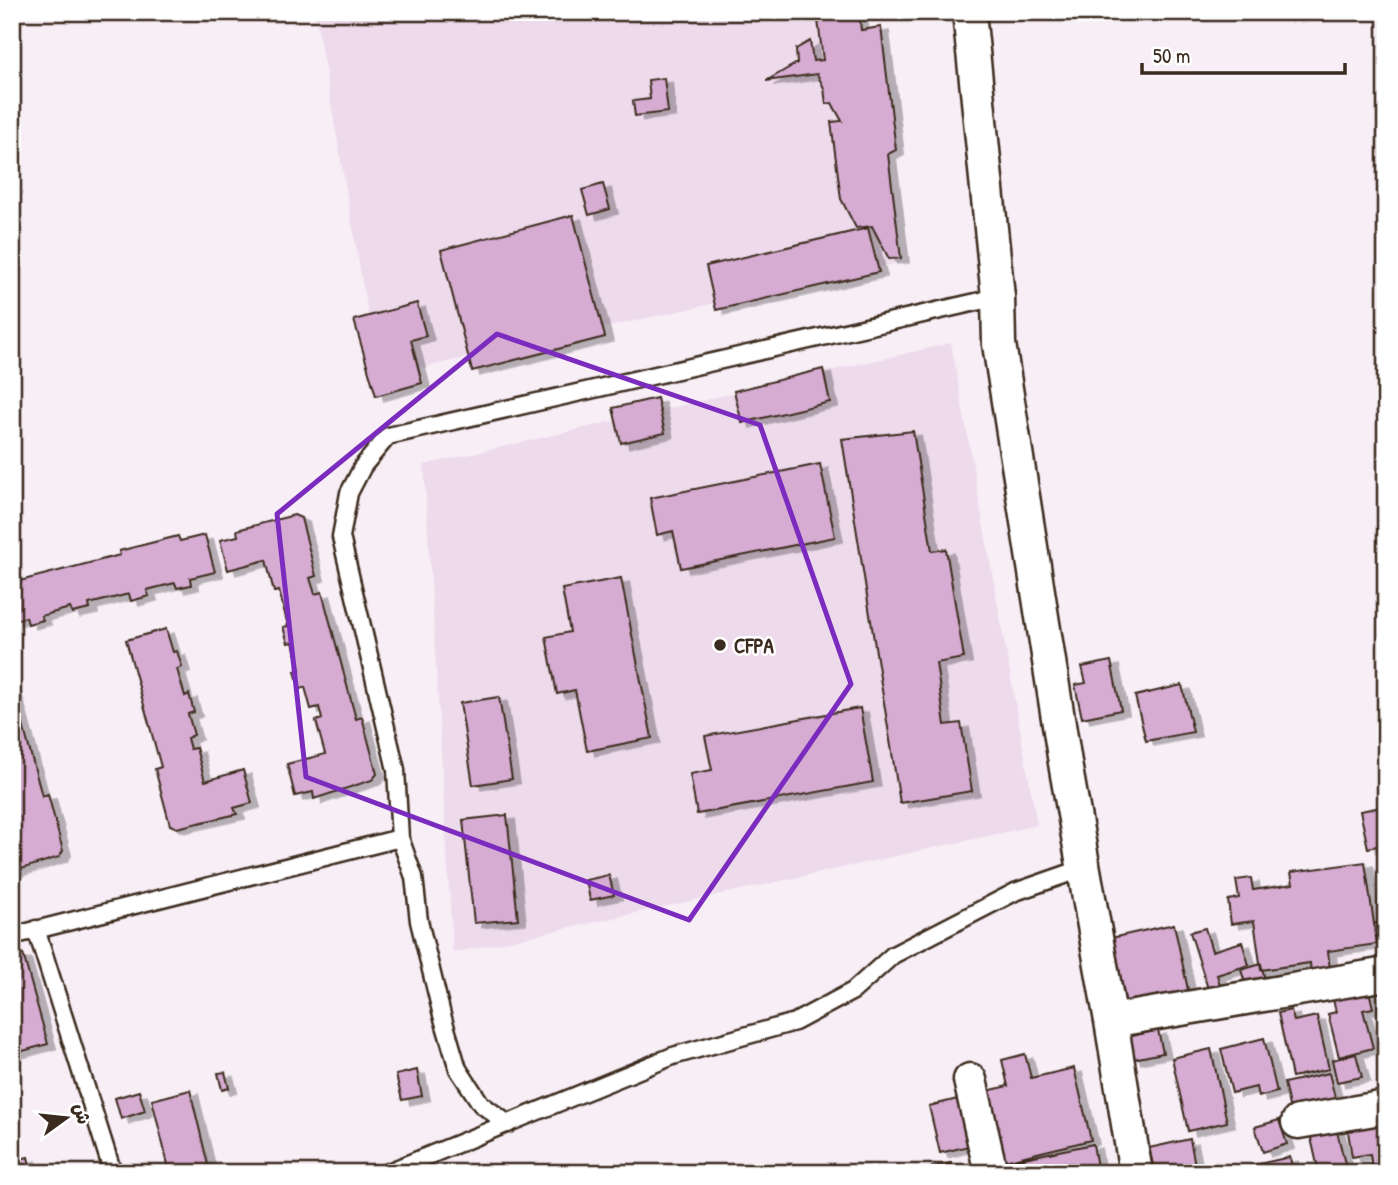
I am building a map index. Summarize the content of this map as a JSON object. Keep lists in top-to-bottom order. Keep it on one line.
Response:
{"places":["CFPA"],"scale_bar":"50 m","north":"right"}
